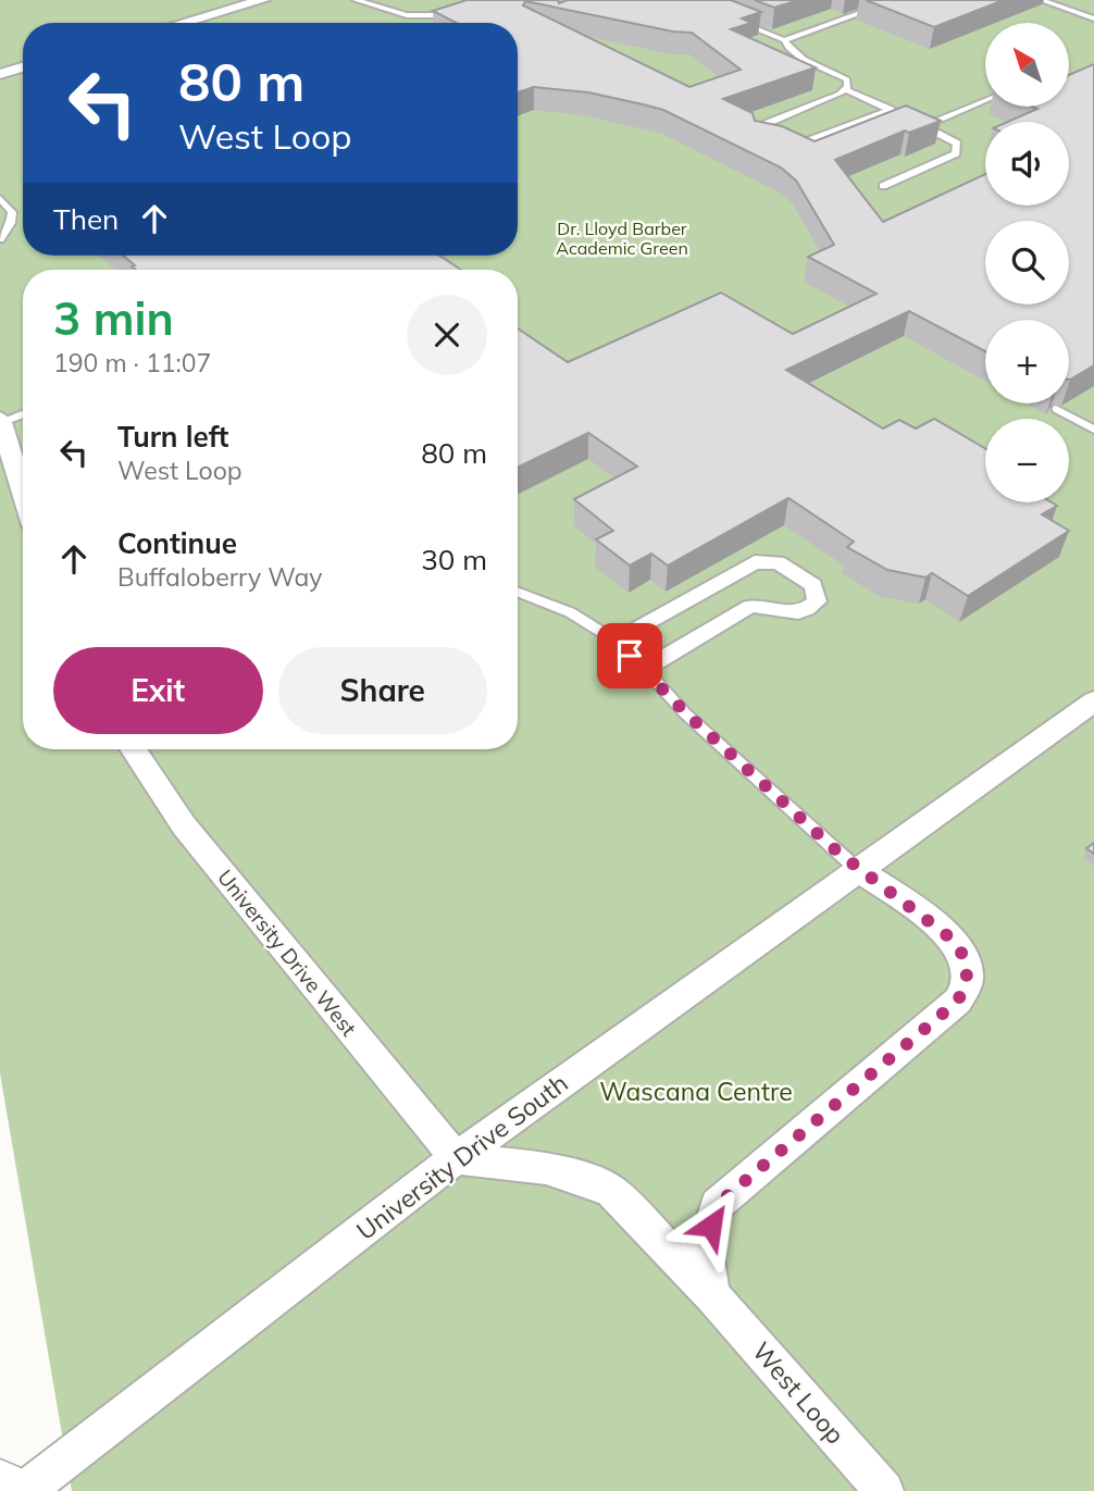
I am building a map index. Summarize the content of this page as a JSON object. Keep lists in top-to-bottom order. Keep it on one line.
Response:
{"streets":{"street":["University Drive West","University Drive South","West Loop"]},"crossings":[["University Drive West","University Drive South"],["University Drive West","West Loop"],["University Drive South","West Loop"]],"parks":["Dr. Lloyd Barber Academic Green","Wascana Centre"],"north":"top left","page":{"map_buttons":["+","−"],"turn":["80 m","West Loop"],"then":"Then","heading":["3 min","190 m · 11:07"],"list":[{"name":"Turn left","note":"West Loop","value":"80 m"},{"name":"Continue","note":"Buffaloberry Way","value":"30 m"}],"buttons":["Exit","Share"]}}
